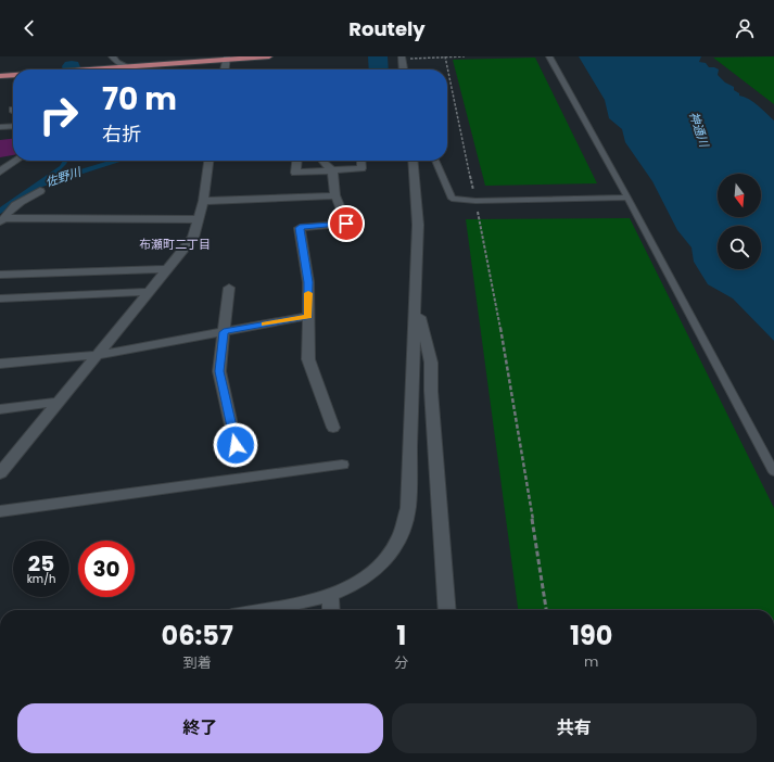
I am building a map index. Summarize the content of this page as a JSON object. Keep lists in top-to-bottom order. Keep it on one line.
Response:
{"districts":["布瀬町二丁目"],"water":["神通川","佐野川"],"north":"bottom","page":{"header":"Routely","turn":["70 m","右折"],"speed":"25 km/h","limit":"30","eta":["06:57","到着","1","分","190","m"],"buttons":["終了","共有"]}}
